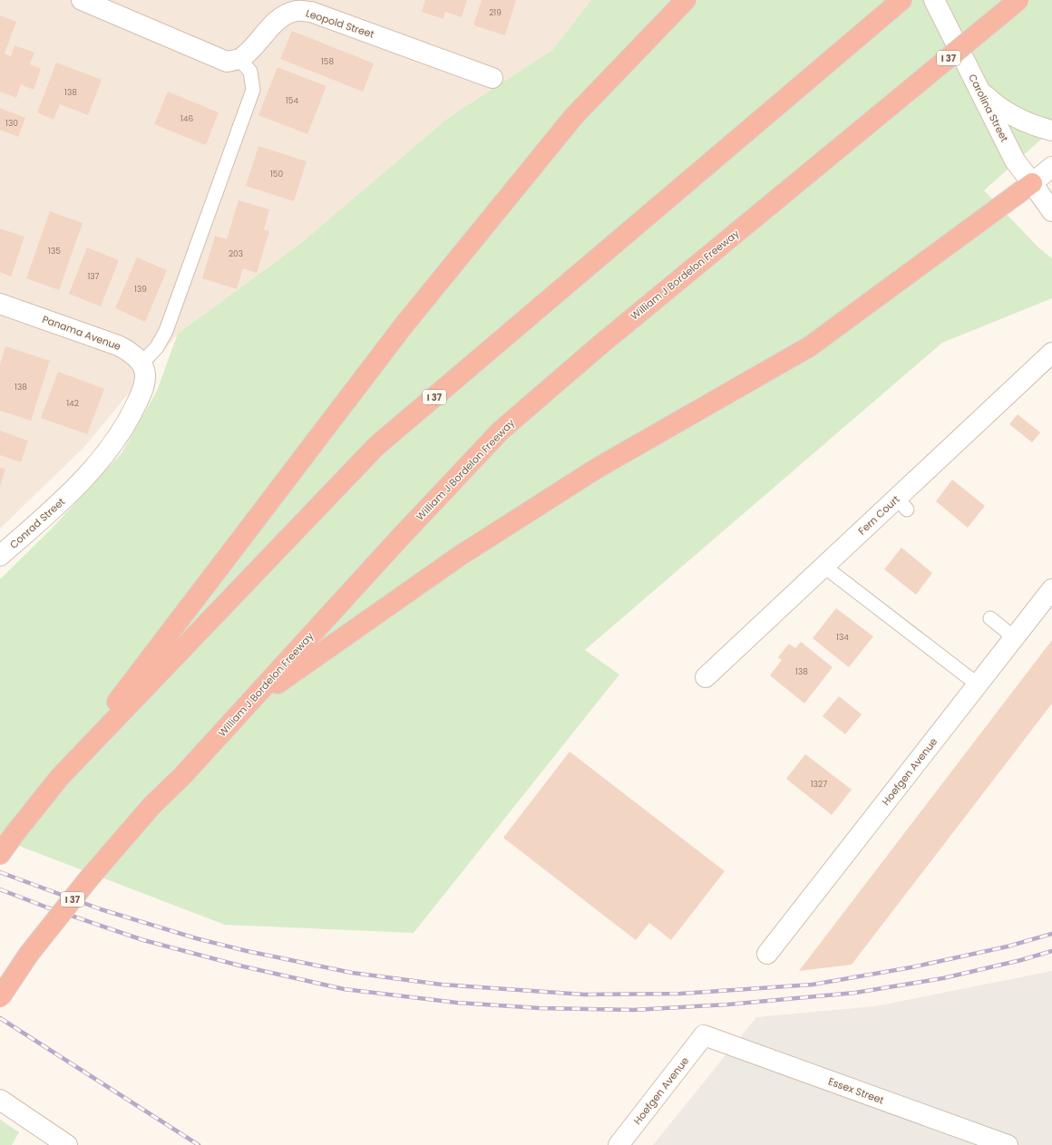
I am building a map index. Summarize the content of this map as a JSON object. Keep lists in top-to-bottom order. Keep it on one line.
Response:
{"streets":{"highway":["I 37","William J Bordelon Freeway"],"street":["Leopold Street","Carolina Street","Panama Avenue","Fern Court","Conrad Street","Hoefgen Avenue","Essex Street"]},"crossings":[["Panama Avenue","Conrad Street"],["Hoefgen Avenue","Essex Street"]],"house_numbers":["219","158","138","154","146","130","150","135","203","137","139","138","142","134","138","1327"]}
